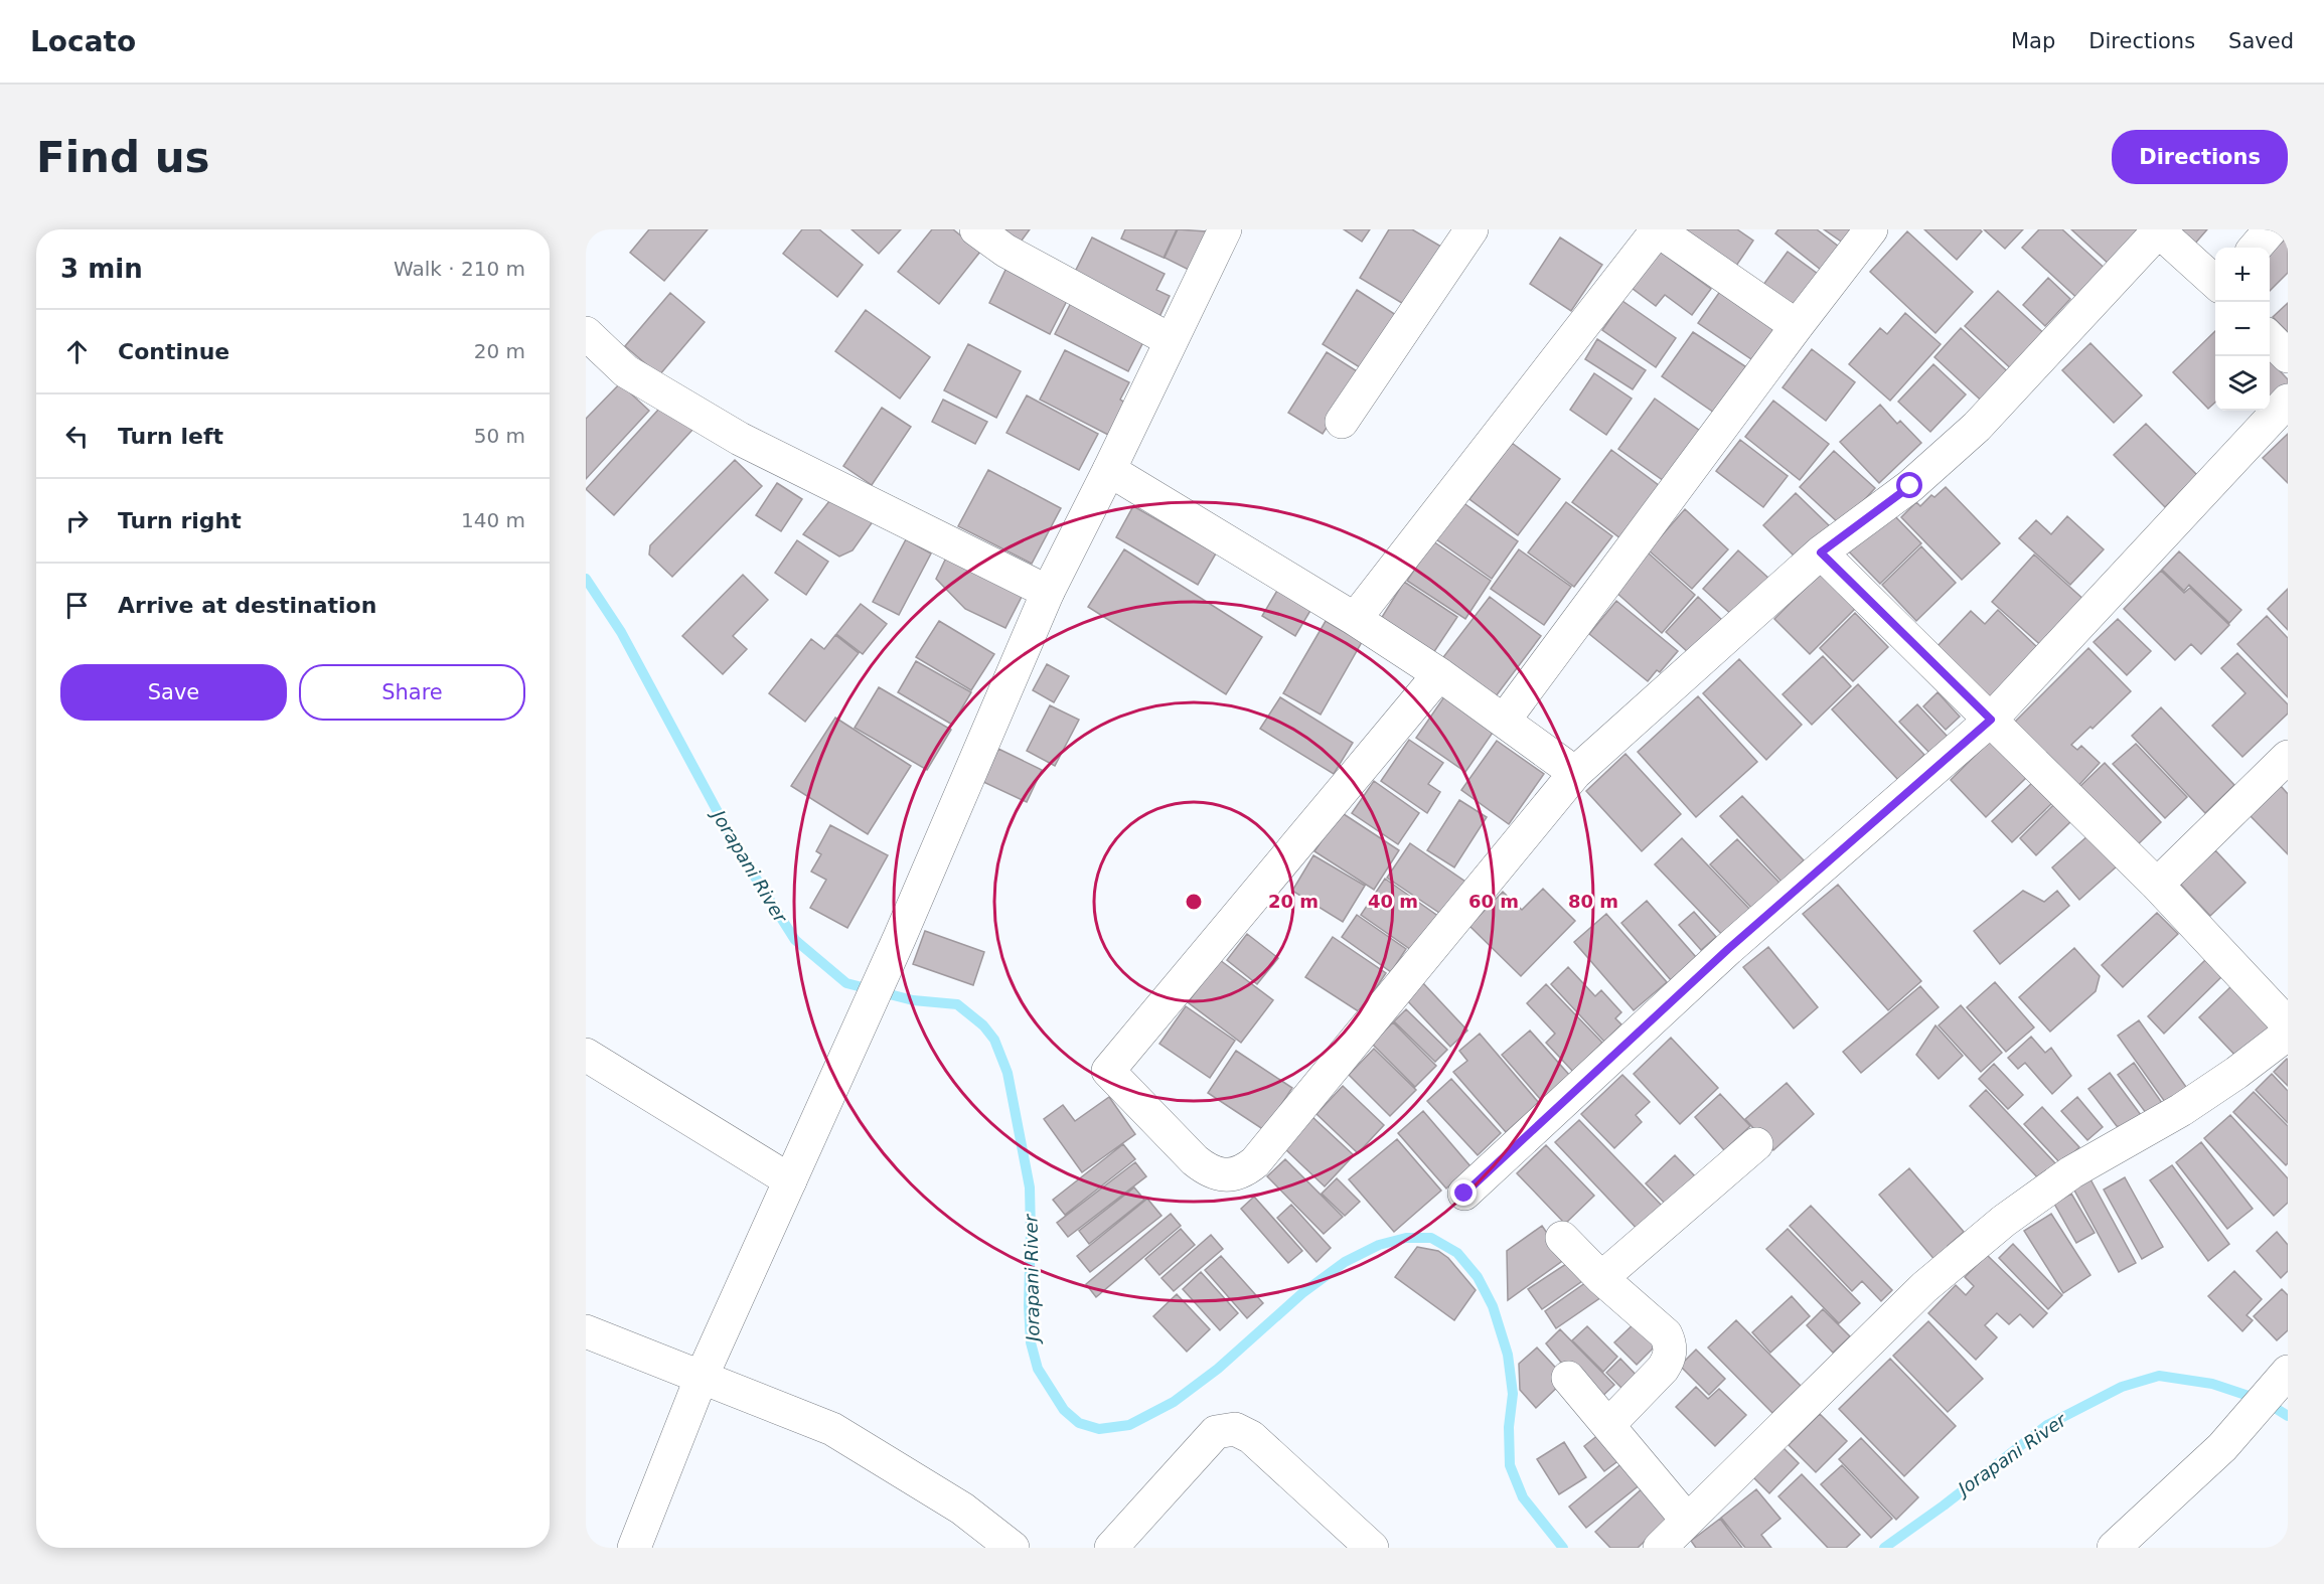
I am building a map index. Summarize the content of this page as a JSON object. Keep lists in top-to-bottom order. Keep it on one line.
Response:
{"water":["Jorapani River"],"page":{"header":"Locato","nav":["Map","Directions","Saved"],"buttons":["Directions",["Save","Share"]],"title":"Find us","heading":["3 min","Walk · 210 m"],"map_buttons":["+","−"],"list":[["Continue","20 m"],["Turn left","50 m"],["Turn right","140 m"],"Arrive at destination"]},"rings":["20 m","40 m","60 m","80 m"]}
